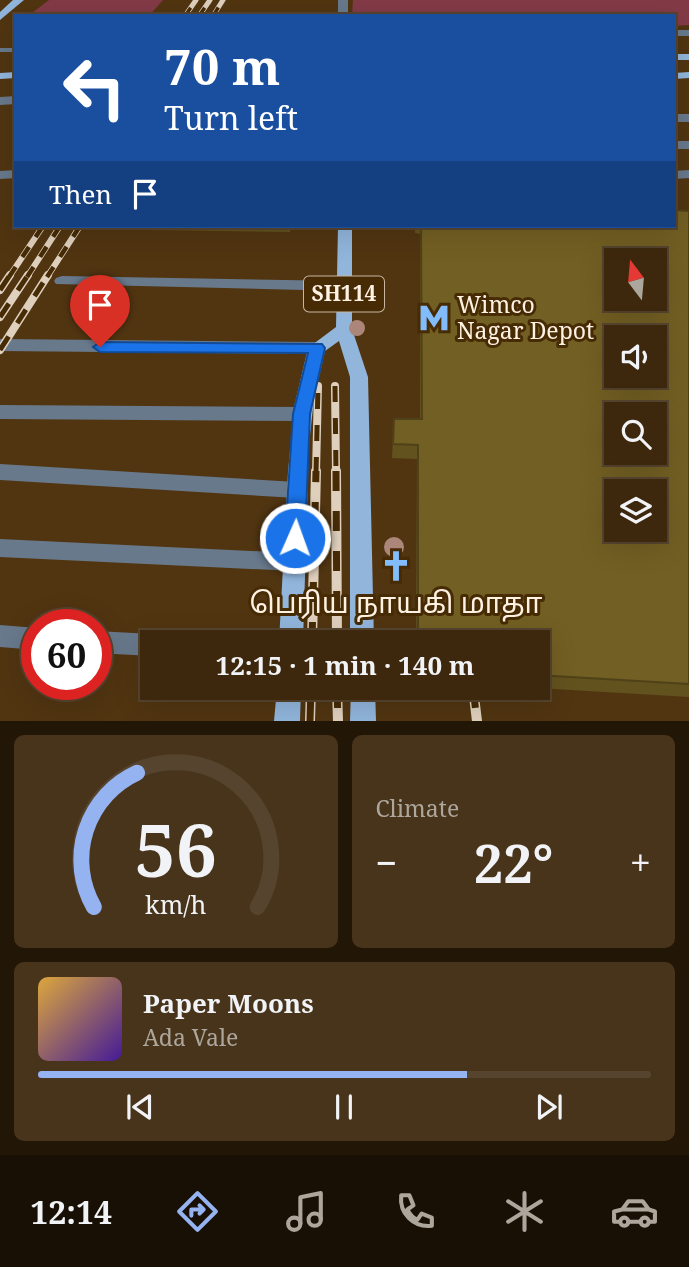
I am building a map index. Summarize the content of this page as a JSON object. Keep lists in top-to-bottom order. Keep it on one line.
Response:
{"streets":{"main road":["SH114"]},"places":{"metro station":["Wimco Nagar Depot"],"church":["பெரிய நாயகி மாதா"]},"north":"top","page":{"turn":["70 m","Turn left"],"then":"Then","limit":"60","trip":"12:15 · 1 min · 140 m","tile":"Climate","heat":["−","22°","+"],"song":["Paper Moons","Ada Vale"],"tabs":"12:14","gauge":["56","km/h"]}}
